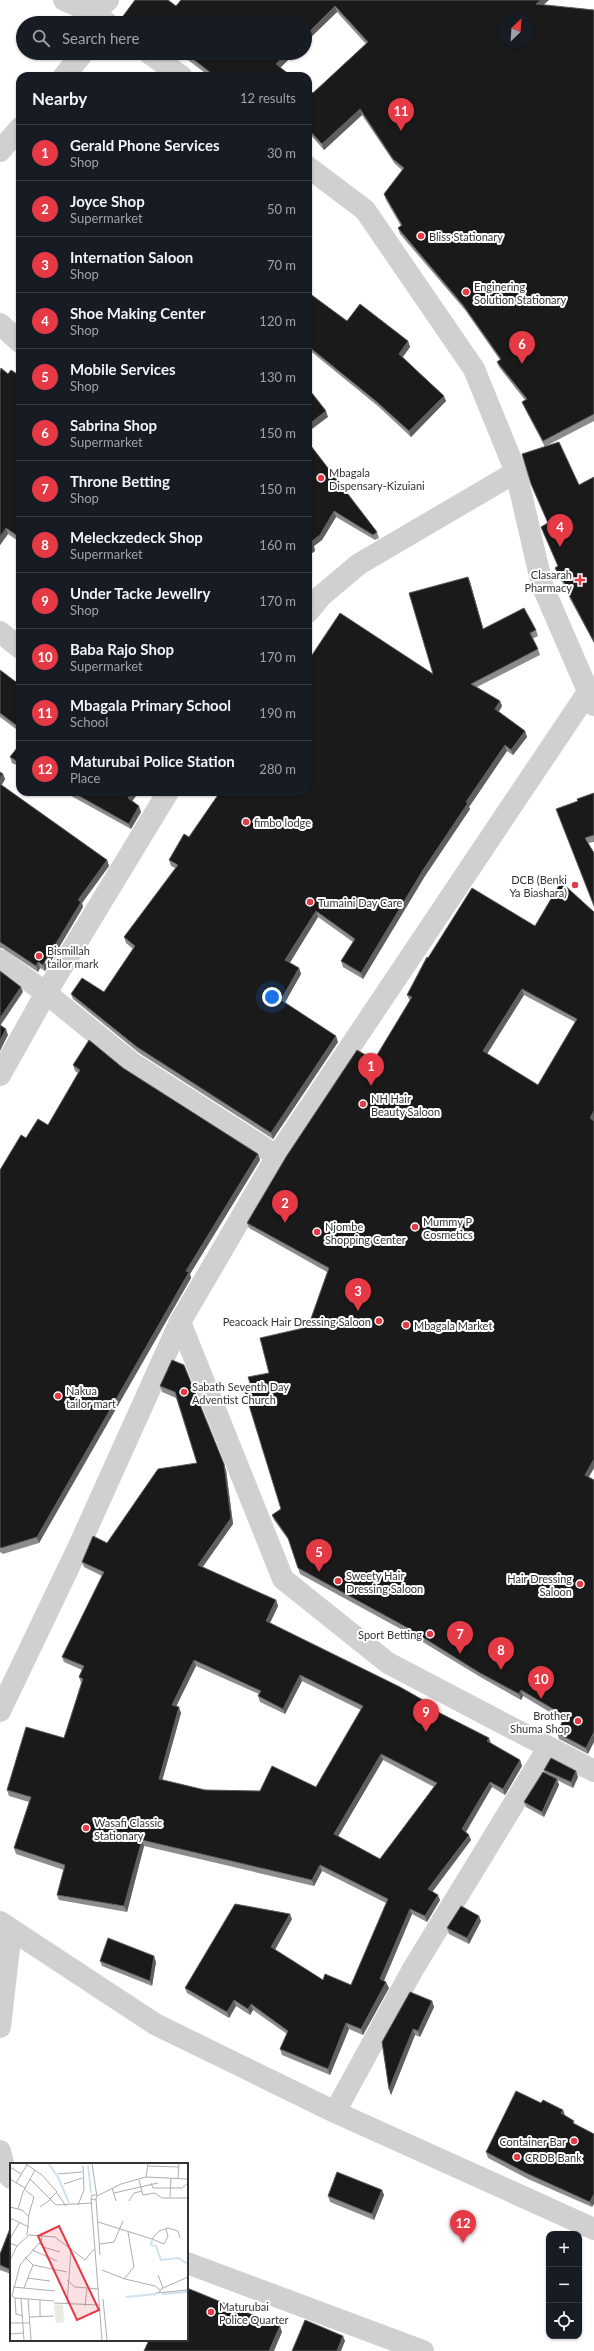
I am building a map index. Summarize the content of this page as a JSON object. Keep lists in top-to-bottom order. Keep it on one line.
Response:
{"places":{"other":["Bliss Stationary","Enginering Solution Stationary","Mbagala Dispensary-Kizuiani","fimbo lodge","DCB (Benki Ya Biashara)","Tumaini Day Care","Bismillah tailor mark","NH Hair Beauty Saloon","Mummy P Cosmetics","Njombe Shopping Center","Peacoack Hair Dressing Saloon","Mbagala Market","Sabath Seventh Day Adventist Church","Nakua tailor mart","Sweety Hair Dressing Saloon","Hair Dressing Saloon","Sport Betting","Brother Shuma Shop","Wasafi Classic Stationary","Container Bar","CRDB Bank","Maturubai Police Quarter"],"health":["Clasarah Pharmacy"]},"north":"top right","page":{"search":"Search here","heading":["Nearby","12 results"],"pins":["11","6","4","1","2","3","5","7","8","10","9","12"],"list":[{"mark":"1","name":"Gerald Phone Services","note":"Shop","value":"30 m"},{"mark":"2","name":"Joyce Shop","note":"Supermarket","value":"50 m"},{"mark":"3","name":"Internation Saloon","note":"Shop","value":"70 m"},{"mark":"4","name":"Shoe Making Center","note":"Shop","value":"120 m"},{"mark":"5","name":"Mobile Services","note":"Shop","value":"130 m"},{"mark":"6","name":"Sabrina Shop","note":"Supermarket","value":"150 m"},{"mark":"7","name":"Throne Betting","note":"Shop","value":"150 m"},{"mark":"8","name":"Meleckzedeck Shop","note":"Supermarket","value":"160 m"},{"mark":"9","name":"Under Tacke Jewellry","note":"Shop","value":"170 m"},{"mark":"10","name":"Baba Rajo Shop","note":"Supermarket","value":"170 m"},{"mark":"11","name":"Mbagala Primary School","note":"School","value":"190 m"},{"mark":"12","name":"Maturubai Police Station","note":"Place","value":"280 m"}],"map_buttons":["+","−"]}}
